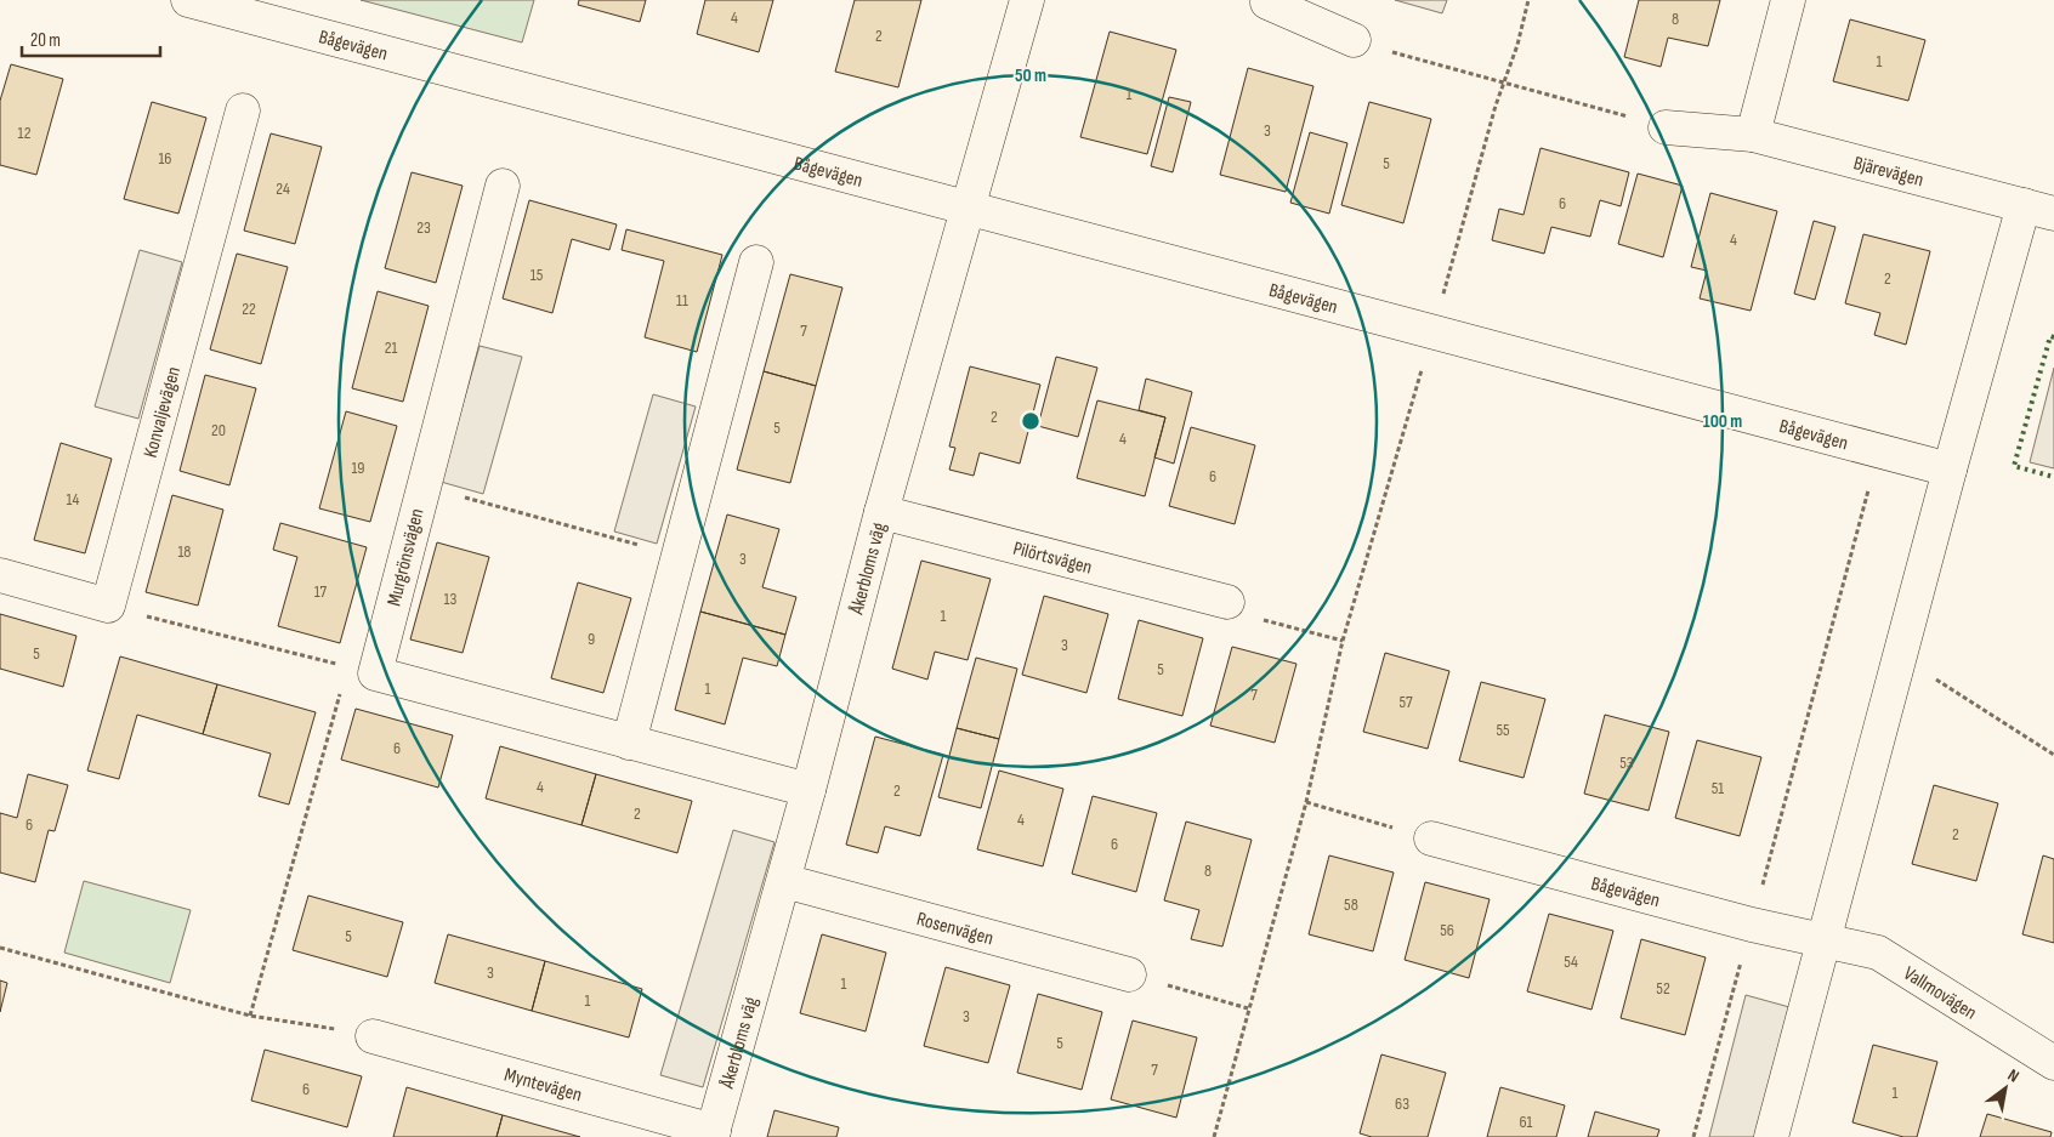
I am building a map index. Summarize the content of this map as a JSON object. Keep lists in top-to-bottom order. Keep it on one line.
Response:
{"streets":{"street":["Bågevägen","Bjärevägen","Konvaljevägen","Murgrönsvägen","Pilörtsvägen","Åkerbloms väg","Rosenvägen","Vallmovägen","Myntevägen"]},"crossings":[["Bågevägen","Bjärevägen"],["Bågevägen","Åkerbloms väg"],["Bågevägen","Vallmovägen"],["Pilörtsvägen","Åkerbloms väg"],["Åkerbloms väg","Rosenvägen"],["Åkerbloms väg","Myntevägen"]],"house_numbers":["4","8","2","1","1","3","12","16","5","24","6","23","4","15","2","11","22","7","21","2","5","20","4","19","6","14","18","3","17","13","1","9","3","5","5","1","7","57","55","6","53","4","51","2","2","4","6","2","6","8","58","56","5","54","3","1","52","1","3","5","7","6","1","63","61"],"scale_bar":"20 m","north":"top right","rings":["50 m","100 m"]}
